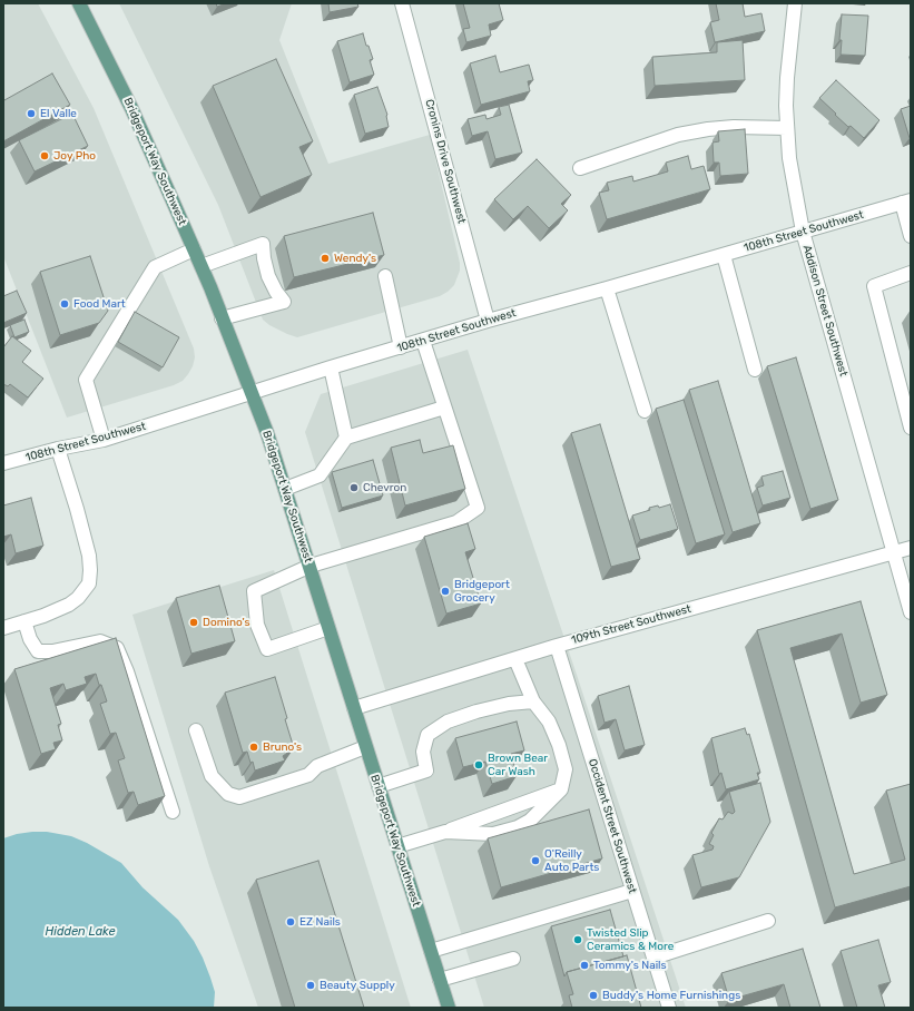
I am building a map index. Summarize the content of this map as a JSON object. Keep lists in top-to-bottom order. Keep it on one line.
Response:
{"streets":{"main road":["Bridgeport Way Southwest"],"street":["Cronins Drive Southwest","108th Street Southwest","Addison Street Southwest","109th Street Southwest","Occident Street Southwest"]},"crossings":[["Bridgeport Way Southwest","108th Street Southwest"],["Bridgeport Way Southwest","109th Street Southwest"],["Cronins Drive Southwest","108th Street Southwest"],["108th Street Southwest","Addison Street Southwest"],["Addison Street Southwest","109th Street Southwest"],["109th Street Southwest","Occident Street Southwest"]],"water":["Hidden Lake"],"places":["El Valle","Joy Pho","Wendy's","Food Mart","Chevron","Bridgeport Grocery","Domino's","Bruno's","Brown Bear Car Wash","O'Reilly Auto Parts","EZ Nails","Twisted Slip Ceramics & More","Tommy's Nails","Beauty Supply","Buddy's Home Furnishings"]}
